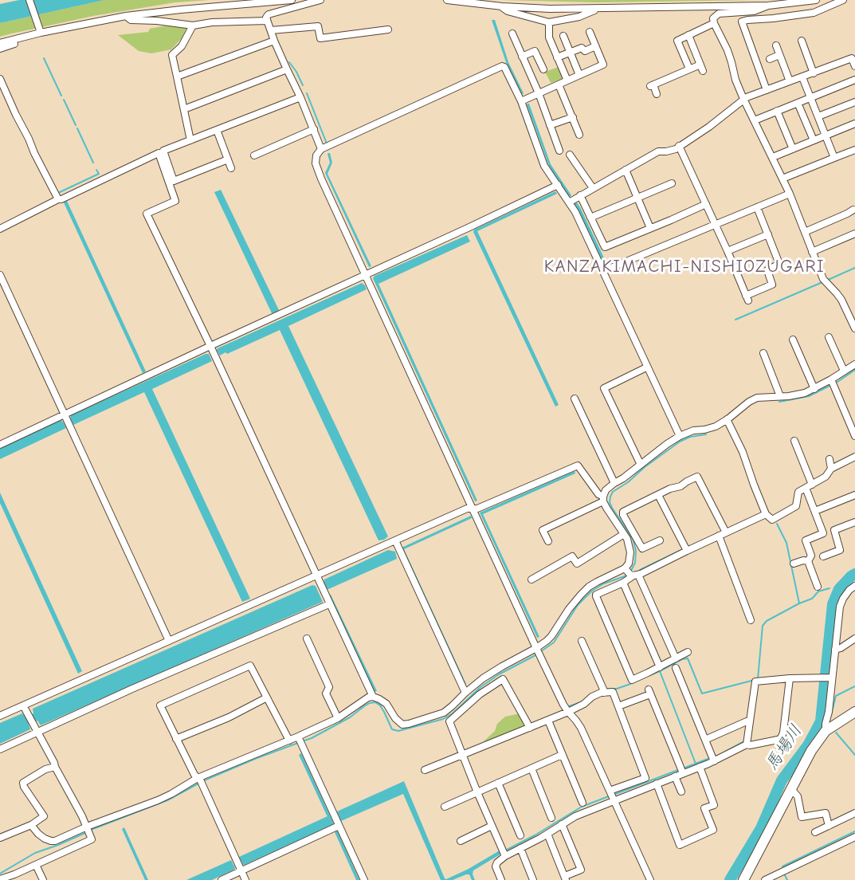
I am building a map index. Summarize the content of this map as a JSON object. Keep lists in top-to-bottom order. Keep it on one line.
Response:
{"districts":["KANZAKIMACHI-NISHIOZUGARI"],"water":["馬場川"]}
